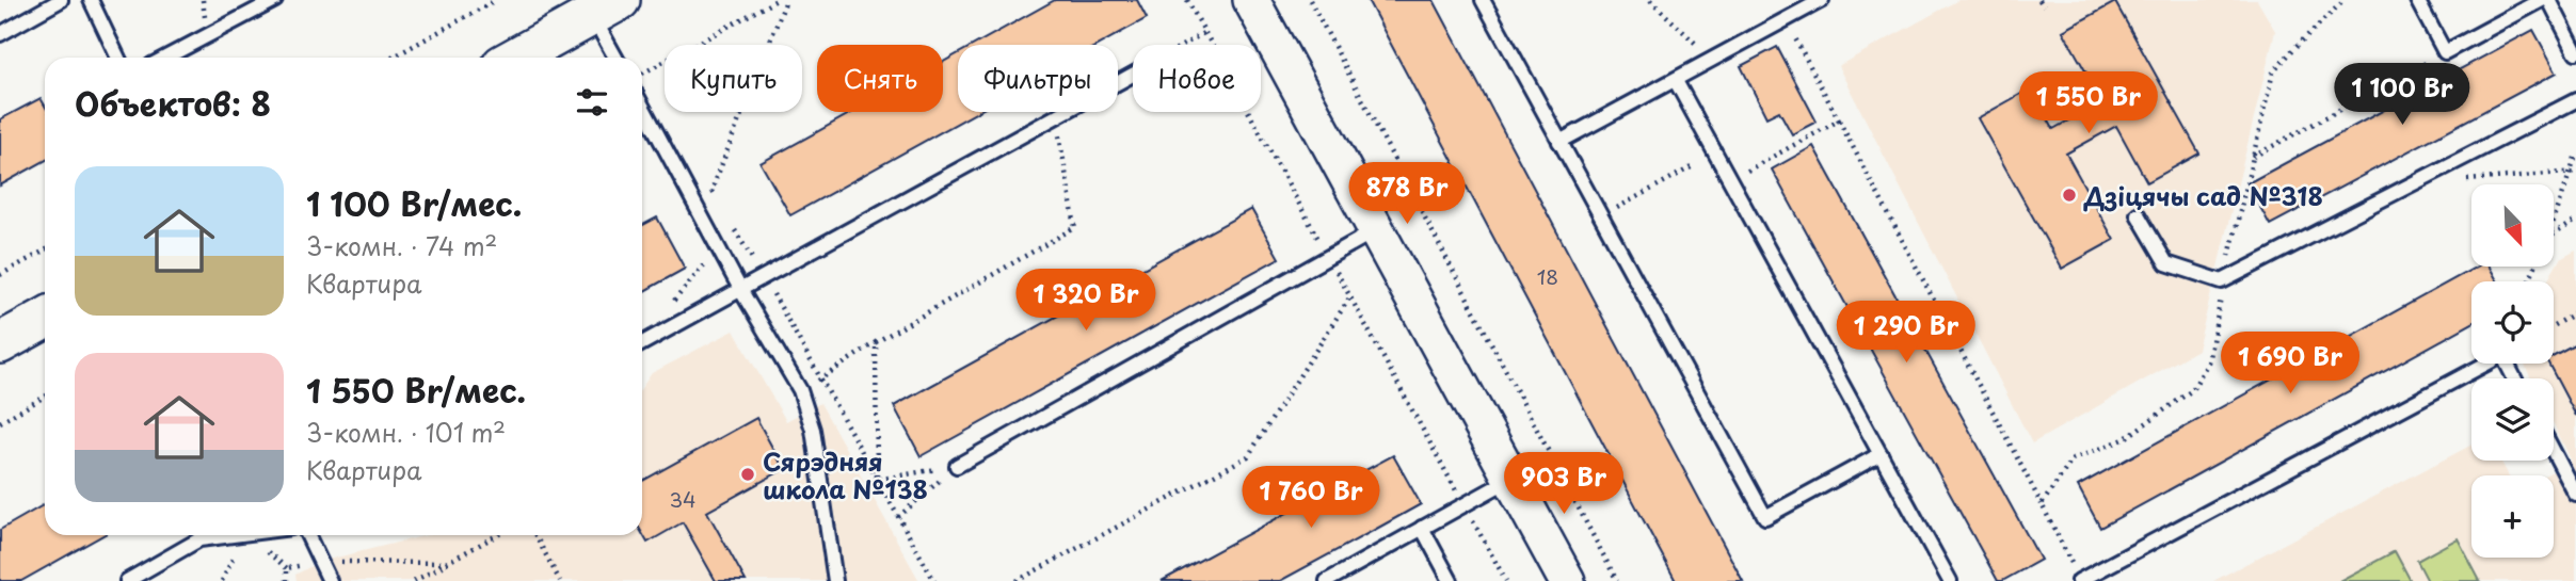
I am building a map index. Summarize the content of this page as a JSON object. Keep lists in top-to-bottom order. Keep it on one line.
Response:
{"places":["Дзіцячы сад №318","Сярэдняя школа №138"],"house_numbers":["18","34"],"north":"bottom right","page":{"chip":["Купить","Снять","Фильтры","Новое"],"heading":"Объектов: 8","price":["1 100 Br","1 550 Br","878 Br","1 320 Br","1 290 Br","1 690 Br","903 Br","1 760 Br"],"list":[{"name":"1 100 Br/мес.","note":"3-комн. · 74 m² · Квартира"},{"name":"1 550 Br/мес.","note":"3-комн. · 101 m² · Квартира"}],"map_buttons":"+"}}
